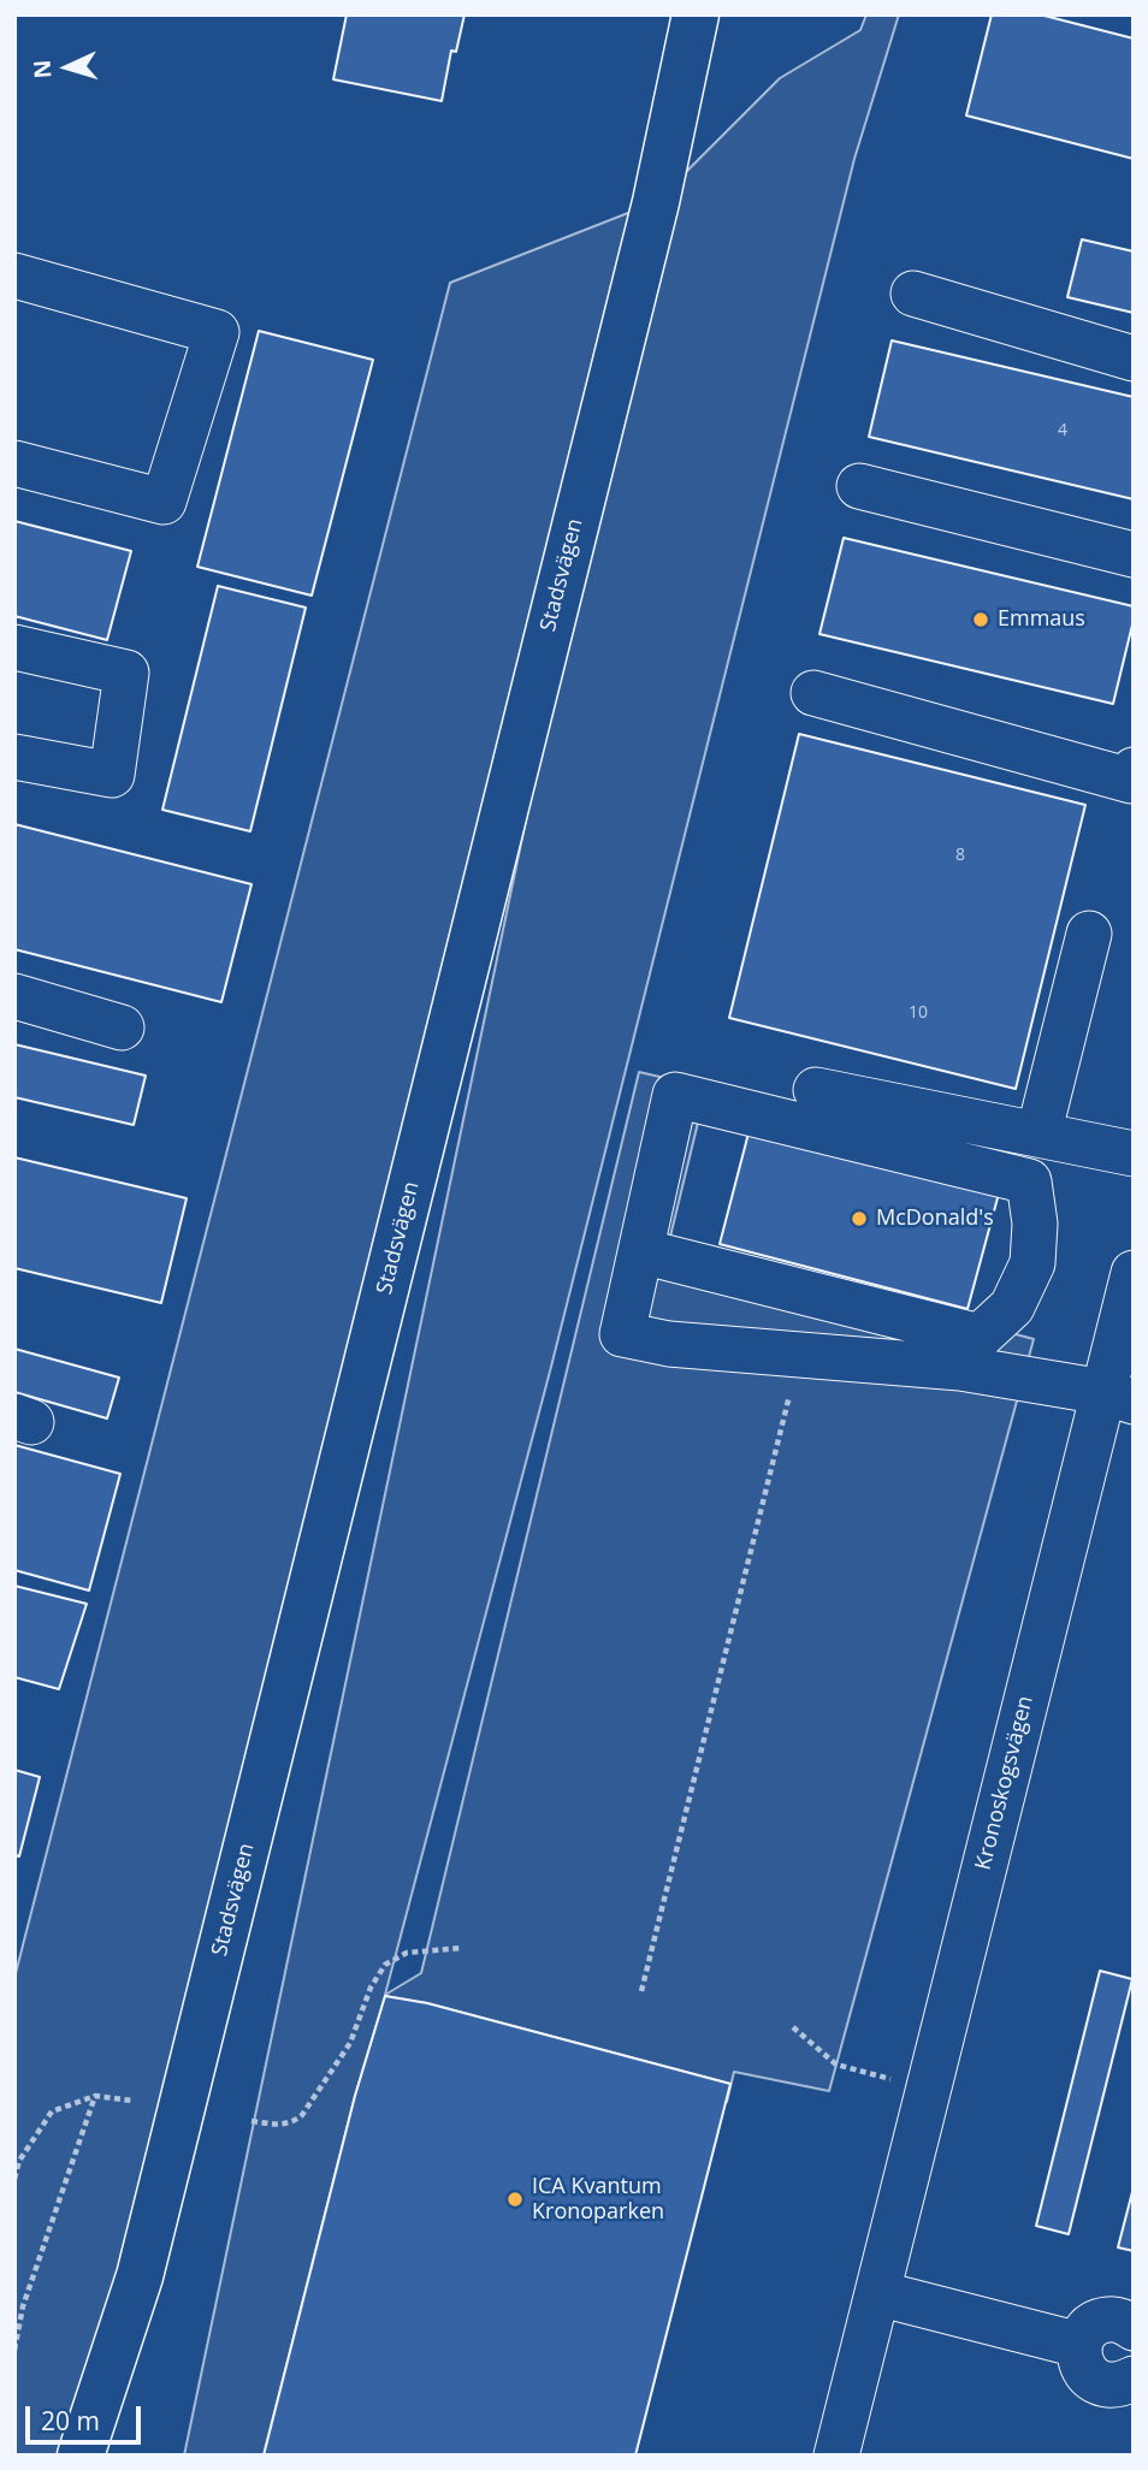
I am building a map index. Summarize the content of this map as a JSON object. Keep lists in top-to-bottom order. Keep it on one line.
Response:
{"streets":{"main road":["Stadsvägen"],"street":["Kronoskogsvägen"]},"places":["Emmaus","McDonald's","ICA Kvantum Kronoparken"],"house_numbers":["4","8","10"],"scale_bar":"20 m","north":"left"}
